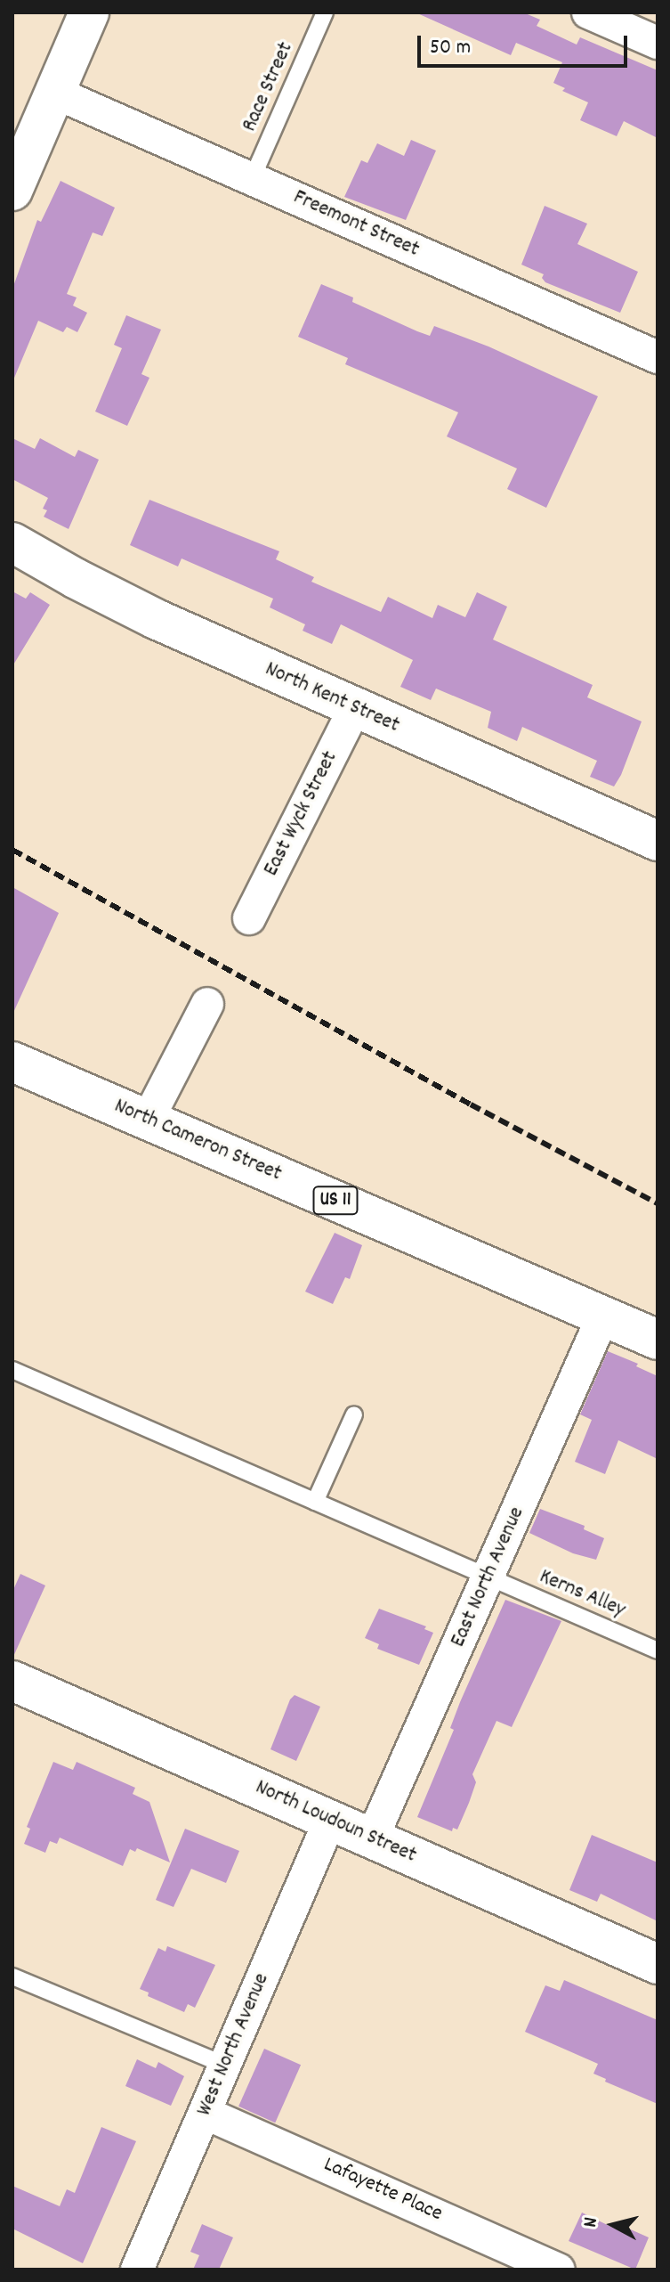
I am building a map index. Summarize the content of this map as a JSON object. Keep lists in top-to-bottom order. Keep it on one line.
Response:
{"streets":{"street":["Freemont Street","North Kent Street","East Wyck Street","North Cameron Street","US 11","East North Avenue","North Loudoun Street","West North Avenue","Lafayette Place"],"lane":["Race Street","Kerns Alley"]},"crossings":[["Race Street","Freemont Street"],["North Kent Street","East Wyck Street"],["North Cameron Street","East North Avenue"],["East North Avenue","Kerns Alley"],["East North Avenue","North Loudoun Street"],["North Loudoun Street","West North Avenue"],["West North Avenue","Lafayette Place"]],"scale_bar":"50 m","north":"left"}
